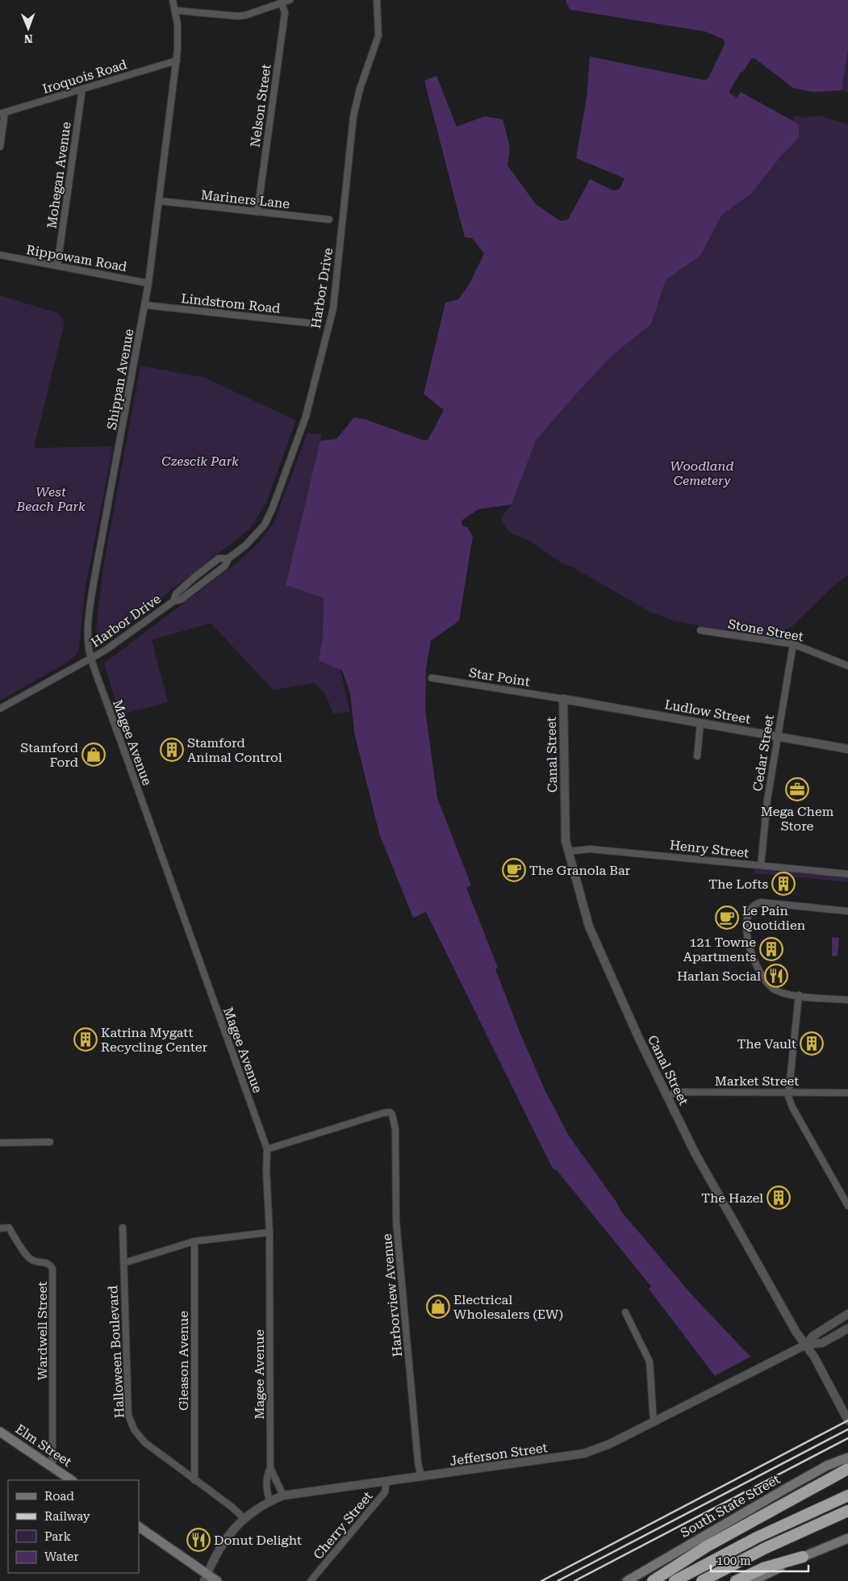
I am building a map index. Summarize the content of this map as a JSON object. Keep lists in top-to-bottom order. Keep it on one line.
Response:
{"streets":{"main road":["Elm Street","South State Street"],"street":["Iroquois Road","Nelson Street","Mohegan Avenue","Mariners Lane","Rippowam Road","Harbor Drive","Lindstrom Road","Shippan Avenue","Stone Street","Star Point","Ludlow Street","Magee Avenue","Cedar Street","Canal Street","Henry Street","Market Street","Harborview Avenue","Wardwell Street","Halloween Boulevard","Gleason Avenue","Jefferson Street","Cherry Street"]},"crossings":[["Iroquois Road","Mohegan Avenue"],["Iroquois Road","Shippan Avenue"],["Nelson Street","Mariners Lane"],["Mohegan Avenue","Rippowam Road"],["Mariners Lane","Shippan Avenue"],["Rippowam Road","Shippan Avenue"],["Harbor Drive","Shippan Avenue"],["Harbor Drive","Magee Avenue"],["Lindstrom Road","Shippan Avenue"],["Shippan Avenue","Magee Avenue"],["Stone Street","Cedar Street"],["Star Point","Ludlow Street"],["Star Point","Canal Street"],["Ludlow Street","Cedar Street"],["Ludlow Street","Canal Street"],["Magee Avenue","Harborview Avenue"],["Magee Avenue","Jefferson Street"],["Cedar Street","Henry Street"],["Canal Street","Henry Street"],["Canal Street","Market Street"],["Canal Street","Jefferson Street"],["Harborview Avenue","Jefferson Street"],["Wardwell Street","Elm Street"],["Halloween Boulevard","Gleason Avenue"],["Halloween Boulevard","Jefferson Street"],["Jefferson Street","Cherry Street"]],"parks":["Czescik Park","Woodland Cemetery","West Beach Park"],"places":{"building":["Stamford Animal Control","The Lofts","121 Towne Apartments","Katrina Mygatt Recycling Center","The Vault","The Hazel"],"shop":["Stamford Ford","Electrical Wholesalers (EW)"],"office":["Mega Chem Store"],"cafe":["The Granola Bar","Le Pain Quotidien"],"restaurant":["Harlan Social","Donut Delight"]},"legend":["Road","Railway","Park","Water"],"scale_bar":"100 m","north":"bottom"}
